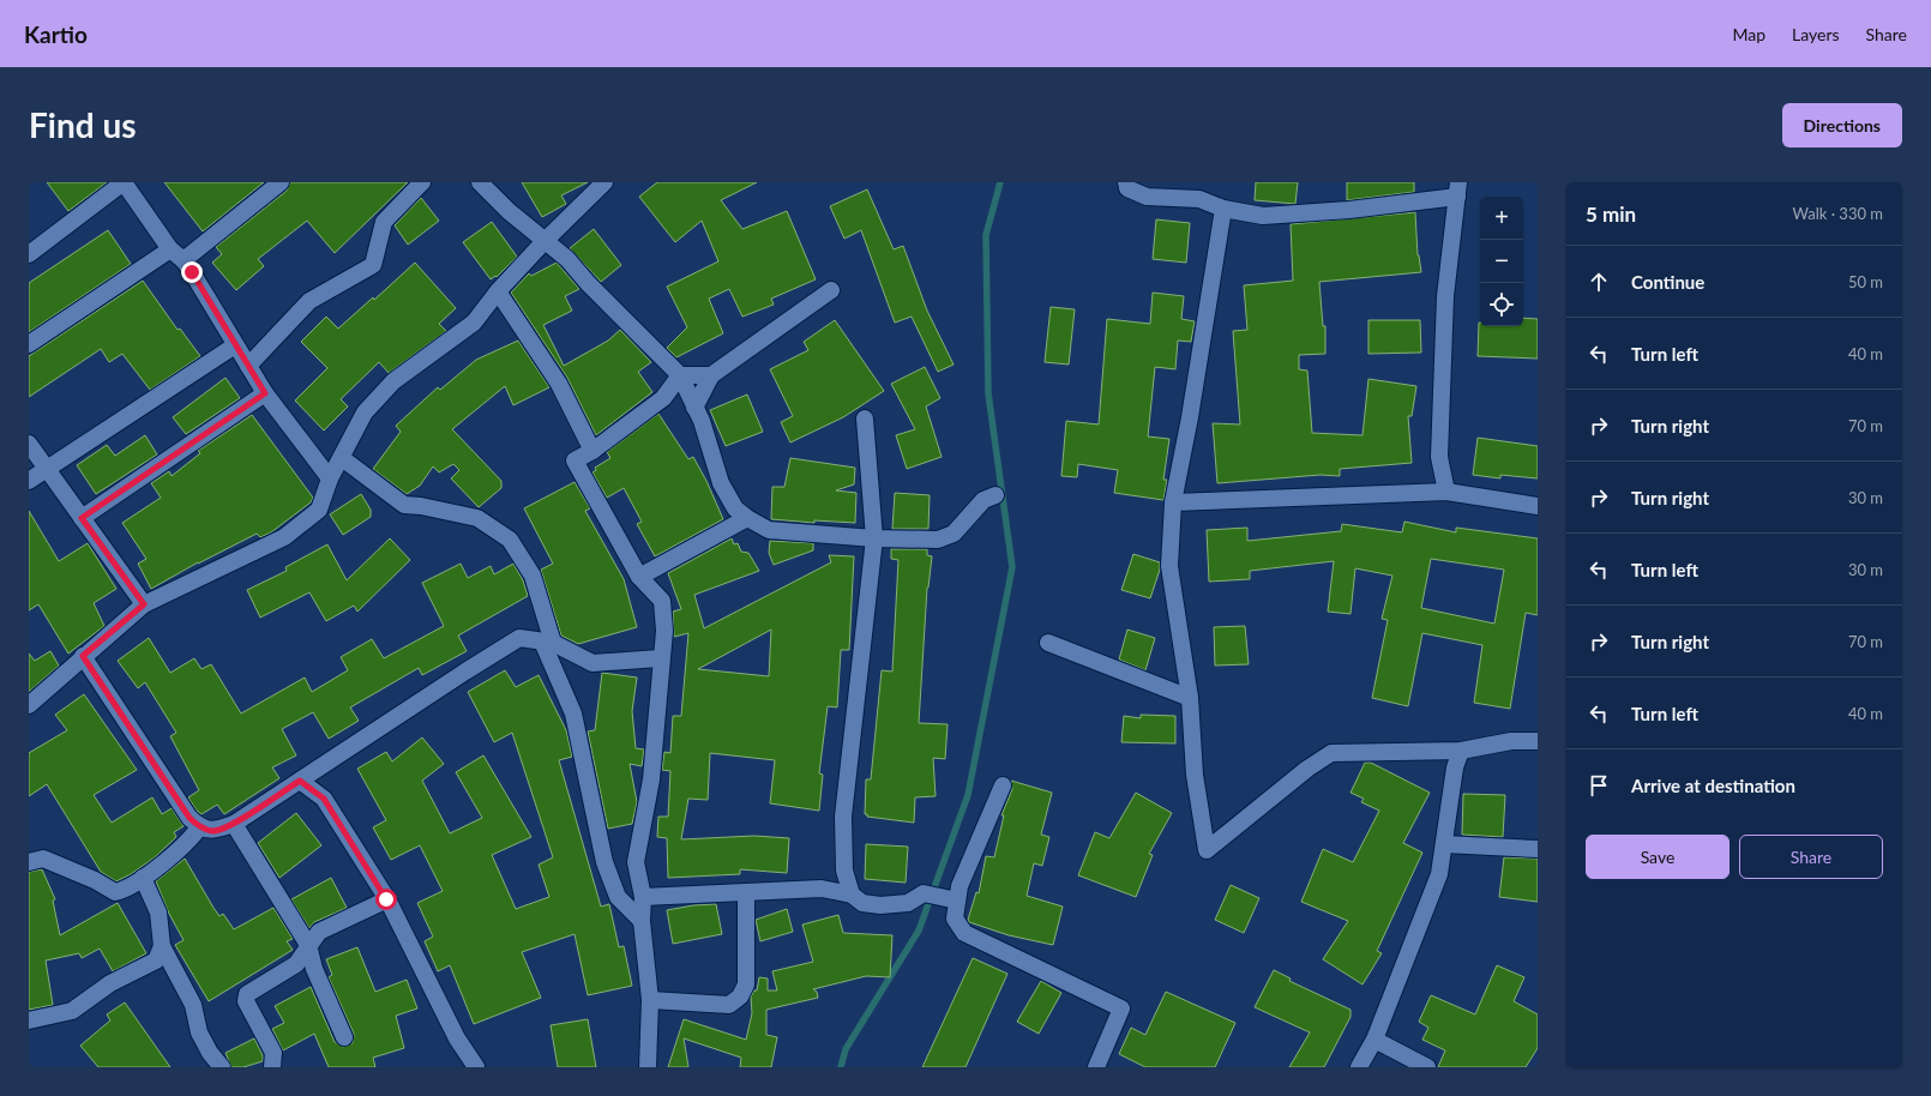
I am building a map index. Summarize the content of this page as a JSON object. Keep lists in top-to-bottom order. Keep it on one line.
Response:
{"page":{"header":"Kartio","nav":["Map","Layers","Share"],"buttons":["Directions",["Save","Share"]],"title":"Find us","heading":["5 min","Walk · 330 m"],"map_buttons":["+","−"],"list":[["Continue","50 m"],["Turn left","40 m"],["Turn right","70 m"],["Turn right","30 m"],["Turn left","30 m"],["Turn right","70 m"],["Turn left","40 m"],"Arrive at destination"]}}
